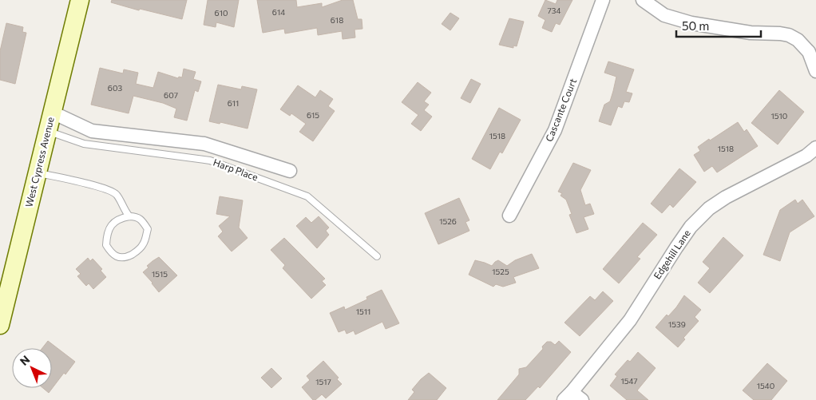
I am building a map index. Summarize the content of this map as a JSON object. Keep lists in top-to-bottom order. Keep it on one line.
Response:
{"streets":{"main road":["West Cypress Avenue"],"street":["Cascante Court","Harp Place","Edgehill Lane"]},"crossings":[["West Cypress Avenue","Harp Place"]],"house_numbers":["734","614","610","618","603","607","611","615","1510","1518","1518","1526","1525","1515","1511","1539","1547","1517","1540"],"scale_bar":"50 m","north":"top left"}
